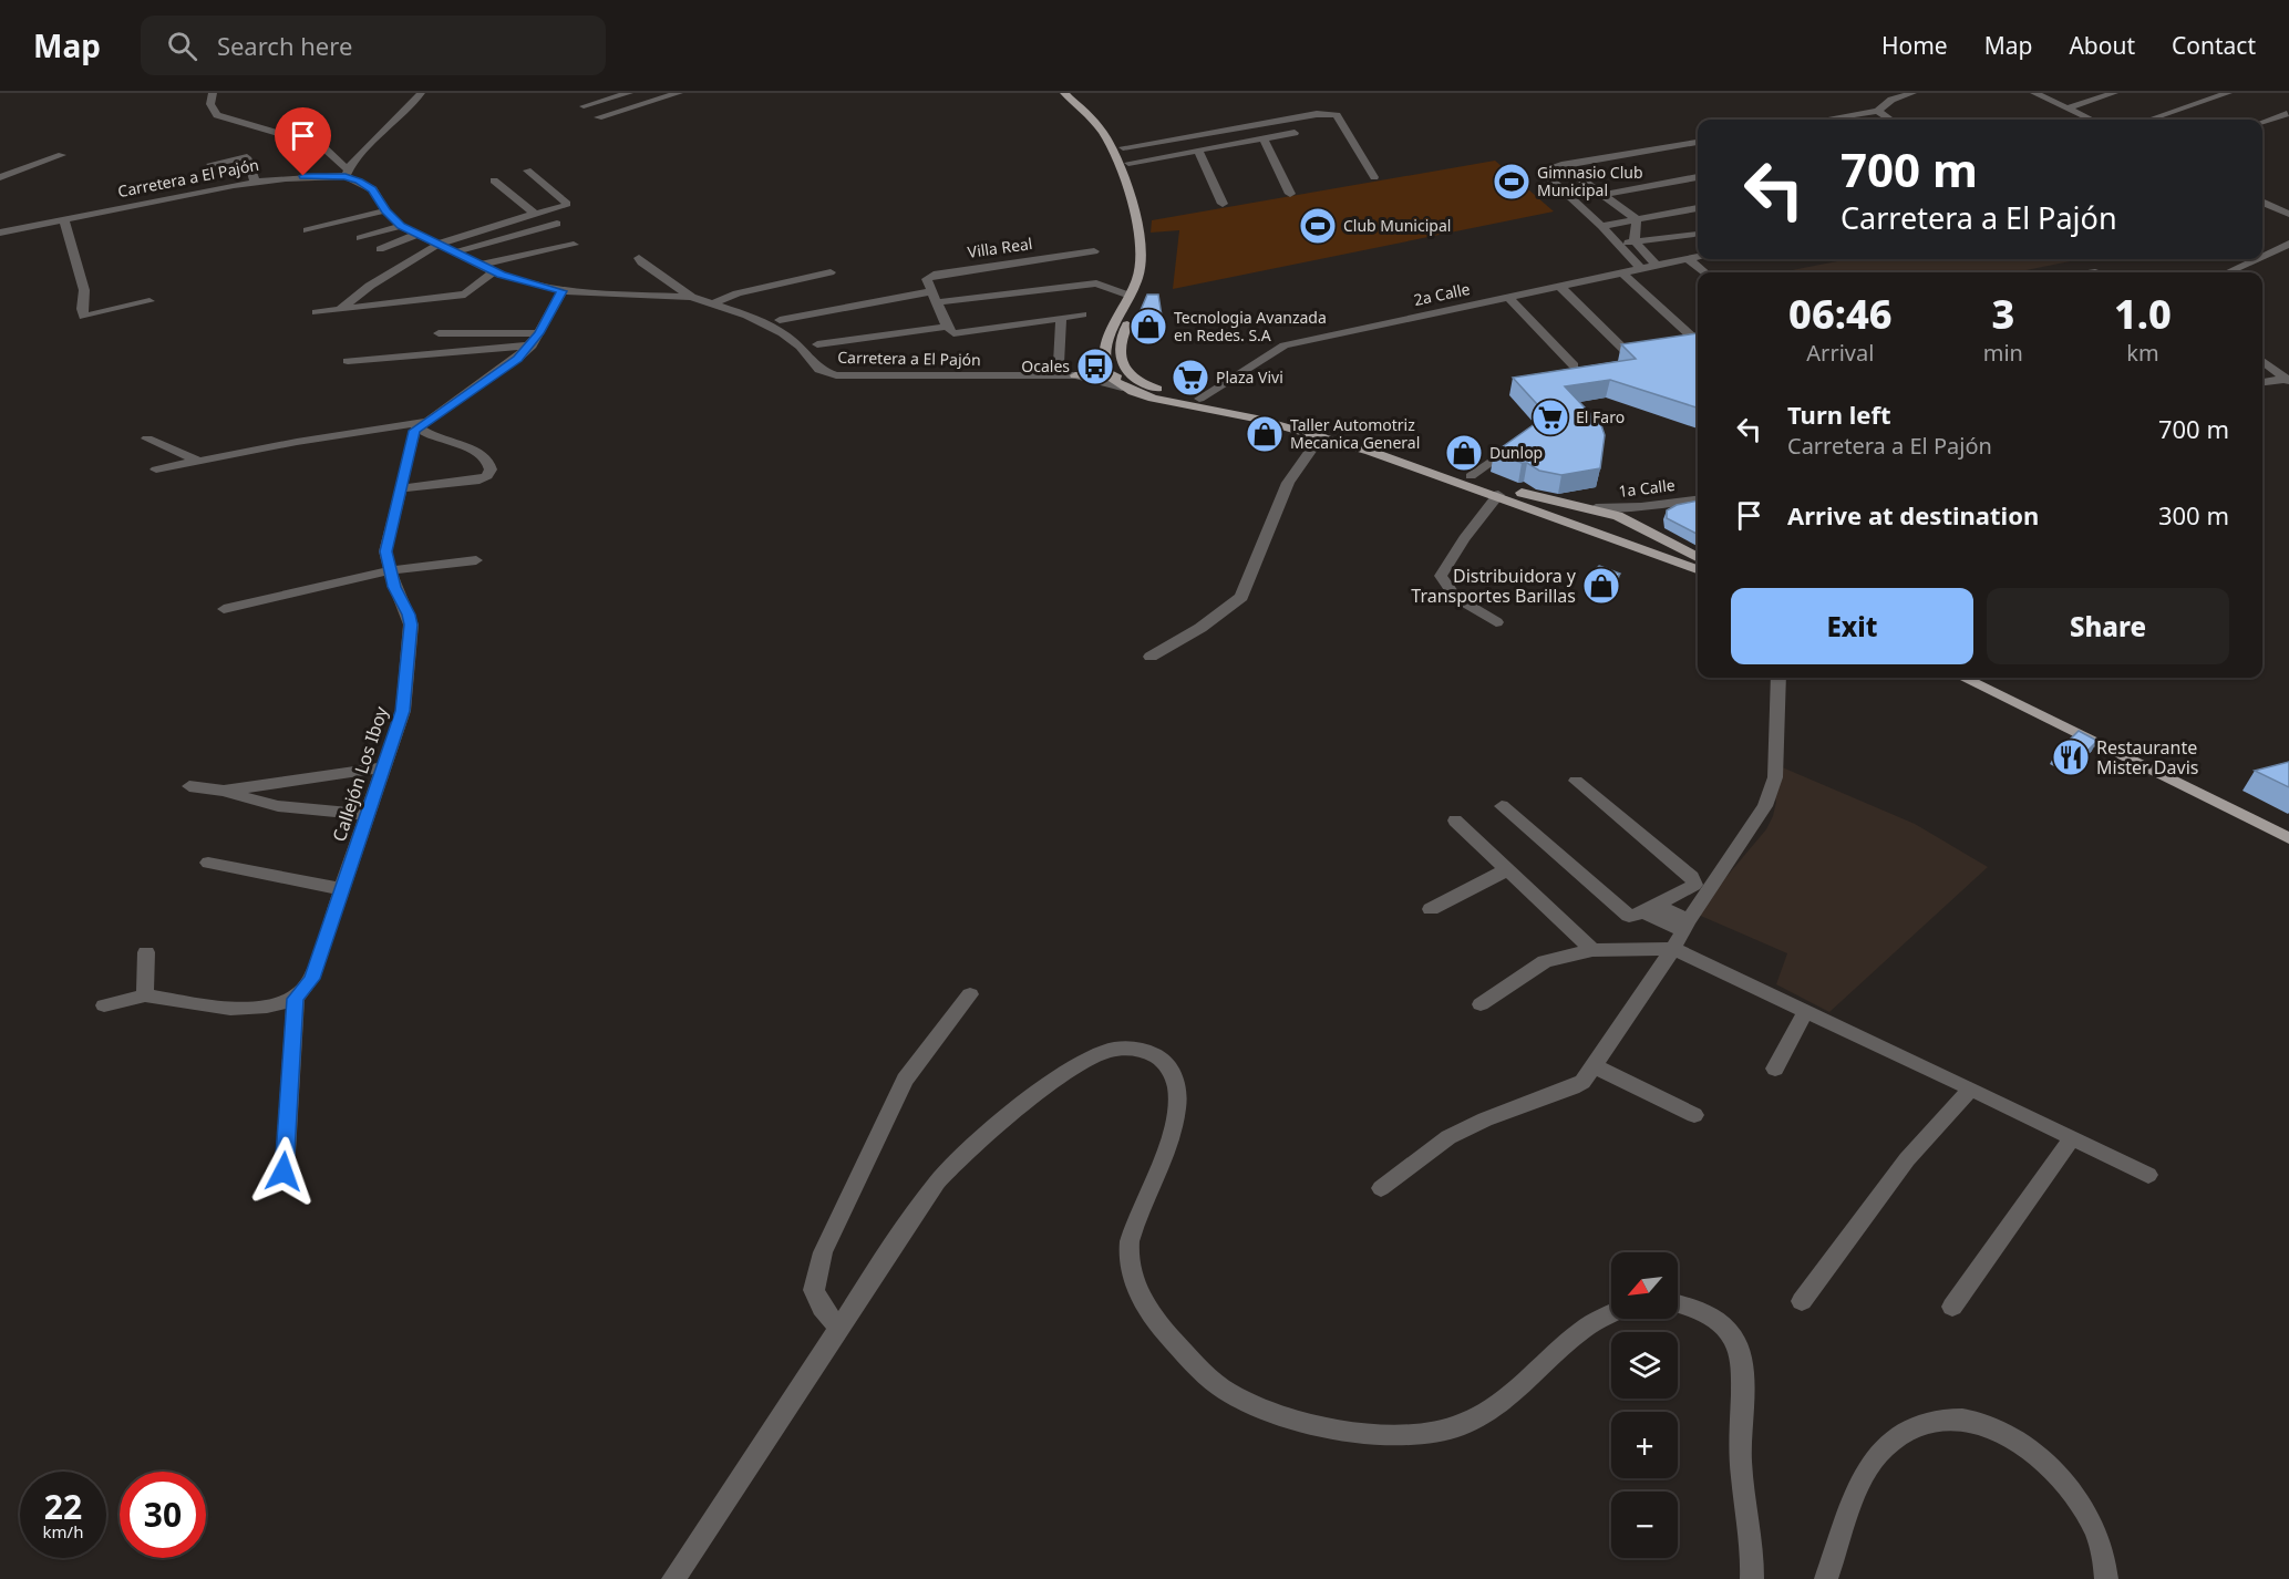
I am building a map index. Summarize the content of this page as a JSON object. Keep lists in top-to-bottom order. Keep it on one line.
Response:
{"streets":{"street":["Carretera a El Pajón","Villa Real","2a Calle","1a Calle","Callejón Los Iboy"]},"places":{"sports":["Gimnasio Club Municipal","Club Municipal"],"shop":["Tecnologia Avanzada en Redes. S.A","Taller Automotriz Mecanica General","Dunlop","Distribuidora y Transportes Barillas"],"bus stop":["Ocales"],"supermarket":["Plaza Vivi","El Faro"],"restaurant":["Restaurante Mister Davis"]},"north":"bottom left","page":{"header":"Map","search":"Search here","nav":["Home","Map","About","Contact"],"turn":["700 m","Carretera a El Pajón"],"eta":["06:46","Arrival","3","min","1.0","km"],"list":[{"name":"Turn left","note":"Carretera a El Pajón","value":"700 m"},{"name":"Arrive at destination","value":"300 m"}],"buttons":["Exit","Share"],"map_buttons":["+","−"],"speed":"22 km/h","limit":"30"}}
